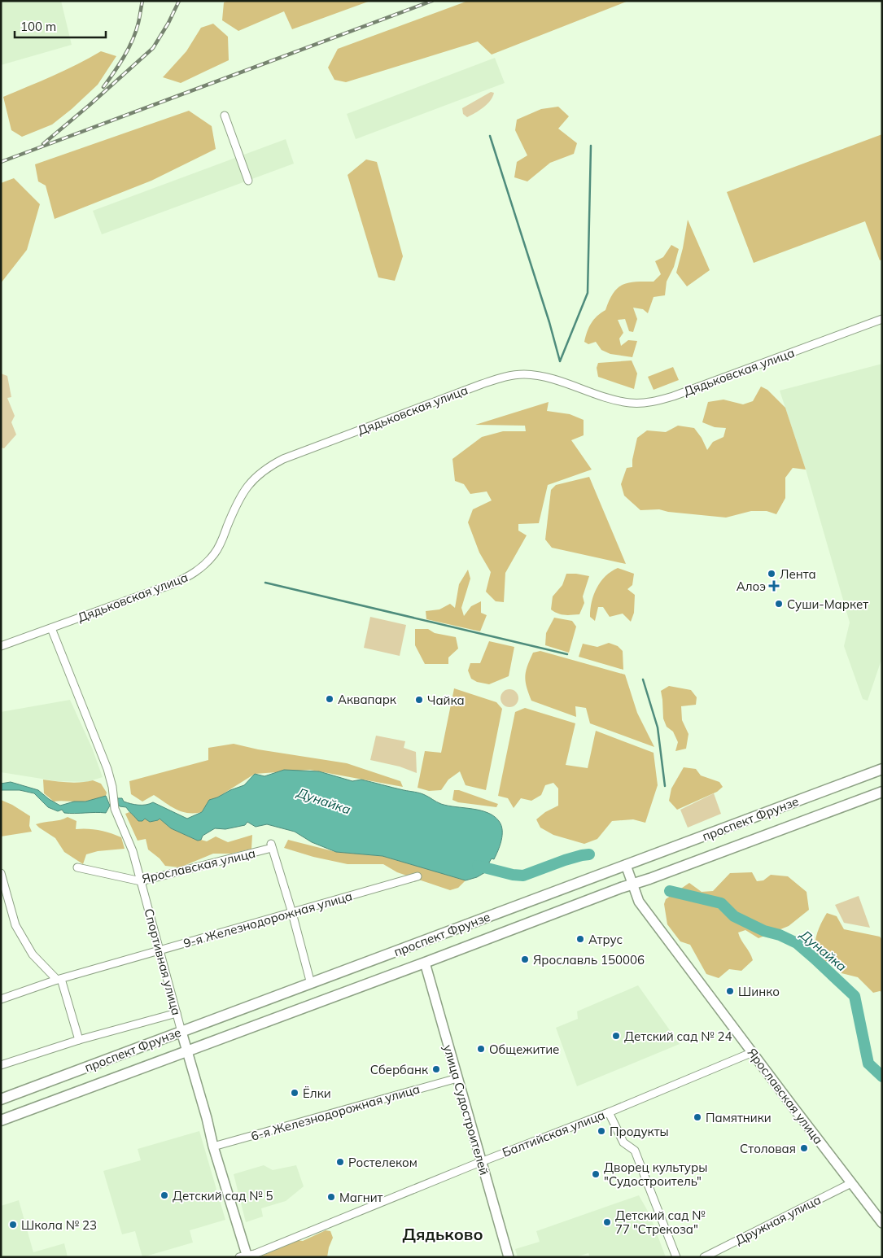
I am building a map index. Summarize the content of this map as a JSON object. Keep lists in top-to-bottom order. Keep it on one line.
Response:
{"streets":{"main road":["проспект Фрунзе"],"street":["Дядьковская улица","Ярославская улица","9-я Железнодорожная улица","Спортивная улица","улица Судостроителей","6-я Железнодорожная улица","Балтийская улица","Дружная улица"]},"crossings":[["Дядьковская улица","Спортивная улица"],["проспект Фрунзе","Ярославская улица"],["проспект Фрунзе","Спортивная улица"],["проспект Фрунзе","улица Судостроителей"],["Ярославская улица","9-я Железнодорожная улица"],["Ярославская улица","Спортивная улица"],["Ярославская улица","Балтийская улица"],["Ярославская улица","Дружная улица"],["9-я Железнодорожная улица","Спортивная улица"],["Спортивная улица","6-я Железнодорожная улица"],["Спортивная улица","Балтийская улица"],["улица Судостроителей","6-я Железнодорожная улица"],["улица Судостроителей","Балтийская улица"]],"districts":["Дядьково"],"water":["Дунайка"],"places":{"other":["Лента","Суши-Маркет","Аквапарк","Чайка","Атрус","Ярославль 150006","Шинко","Детский сад № 24","Общежитие","Сбербанк","Ёлки","Памятники","Продукты","Столовая","Ростелеком","Дворец культуры \"Судостроитель\"","Детский сад № 5","Магнит","Детский сад № 77 \"Стрекоза\"","Школа № 23"],"health":["Алоэ"]},"scale_bar":"100 m"}
